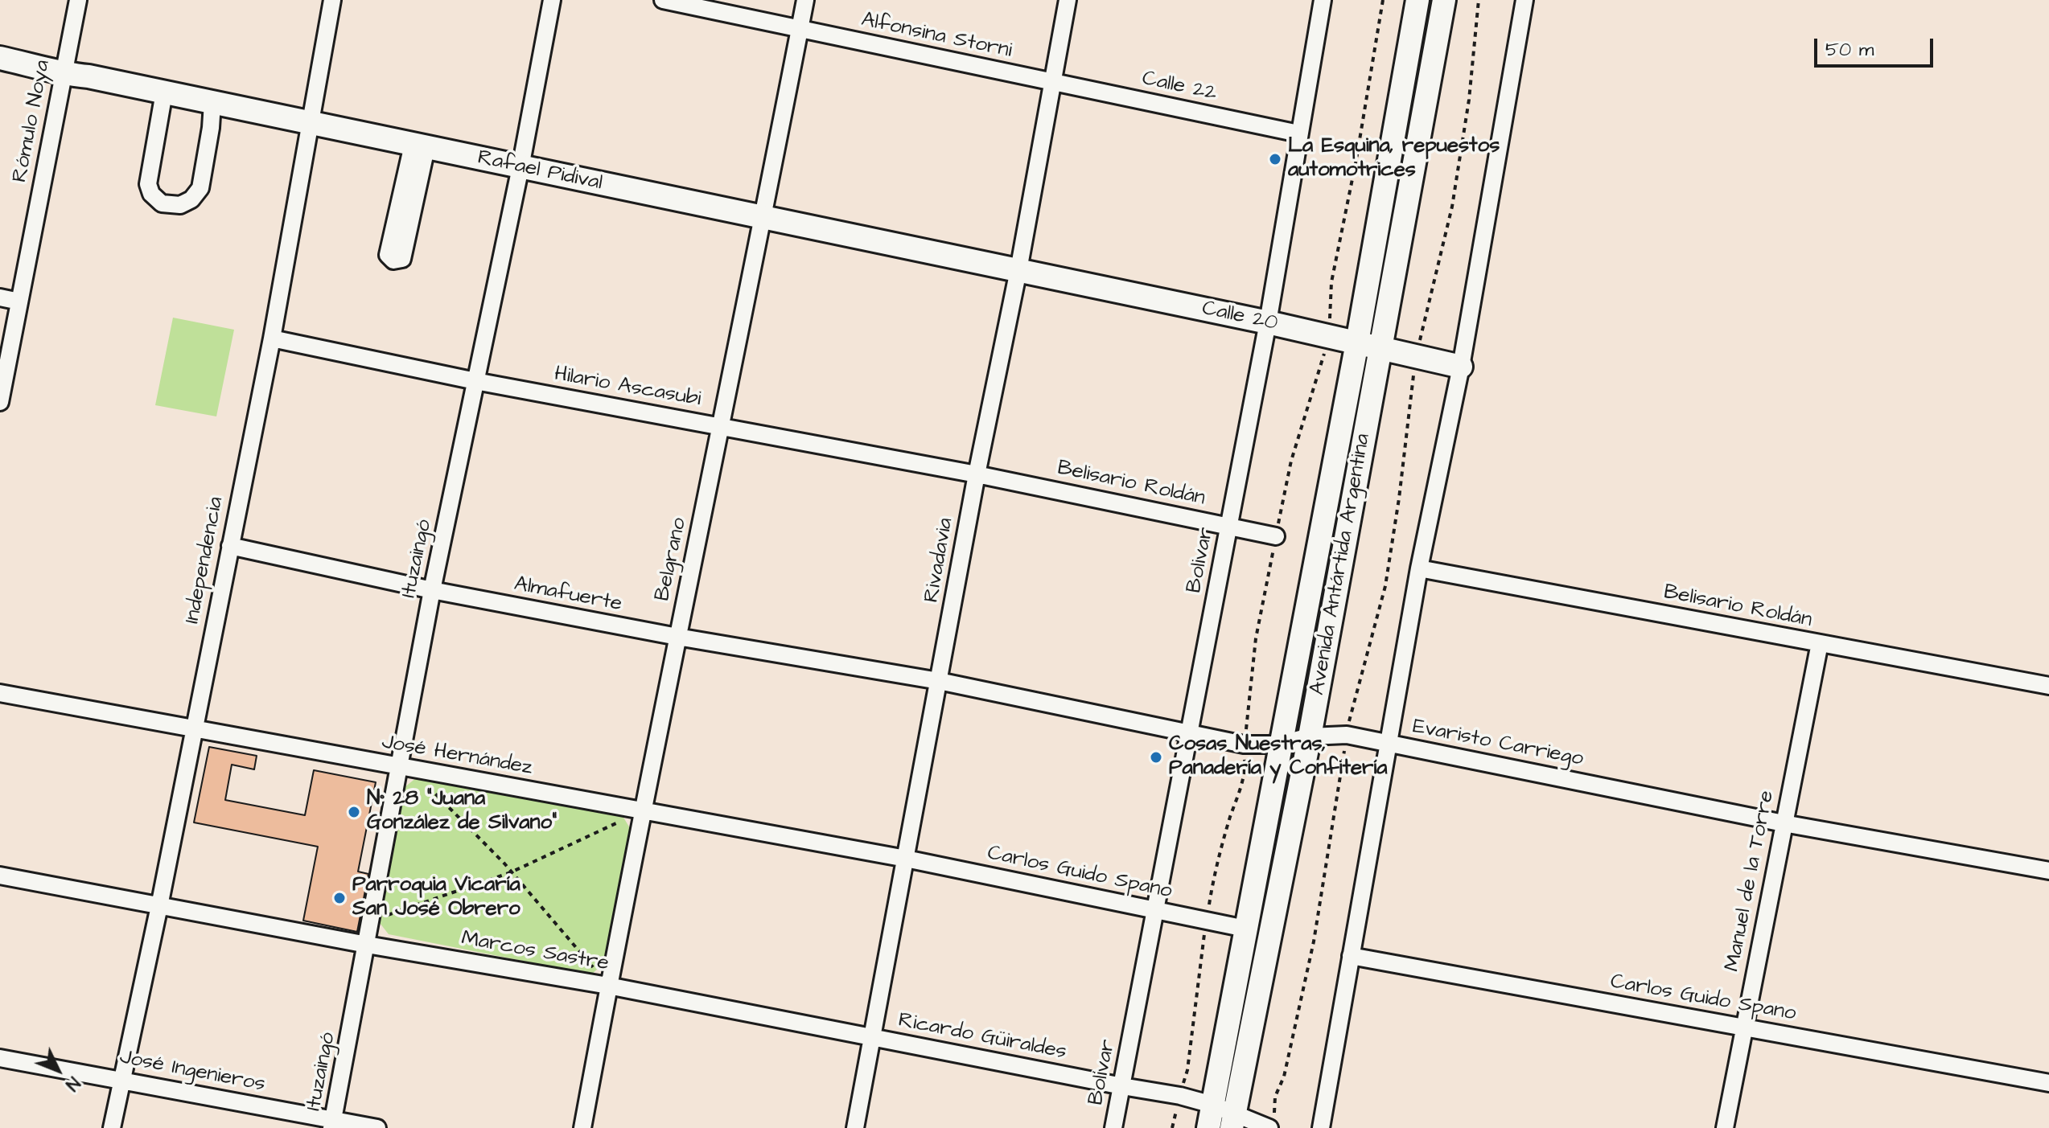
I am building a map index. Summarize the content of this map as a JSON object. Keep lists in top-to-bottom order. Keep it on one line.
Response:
{"streets":{"main road":["Rafael Pidival","Calle 20","Avenida Antártida Argentina"],"street":["Alfonsina Storni","Calle 22","Rómulo Noya","Hilario Ascasubi","Belisario Roldán","Ituzaingó","Belgrano","Independencia","Rivadavia","Bolivar","Almafuerte","Evaristo Carriego","José Hernández","Carlos Guido Spano","Manuel de la Torre","Marcos Sastre","Ricardo Güiraldes","José Ingenieros"]},"crossings":[["Alfonsina Storni","Calle 22"],["Alfonsina Storni","Belgrano"],["Alfonsina Storni","Rivadavia"],["Calle 22","Rivadavia"],["Calle 22","Bolivar"],["Rómulo Noya","Rafael Pidival"],["Rafael Pidival","Calle 20"],["Rafael Pidival","Ituzaingó"],["Rafael Pidival","Belgrano"],["Rafael Pidival","Independencia"],["Rafael Pidival","Rivadavia"],["Calle 20","Rivadavia"],["Calle 20","Bolivar"],["Calle 20","Avenida Antártida Argentina"],["Hilario Ascasubi","Belisario Roldán"],["Hilario Ascasubi","Ituzaingó"],["Hilario Ascasubi","Belgrano"],["Hilario Ascasubi","Independencia"],["Hilario Ascasubi","Rivadavia"],["Belisario Roldán","Rivadavia"],["Belisario Roldán","Bolivar"],["Belisario Roldán","Manuel de la Torre"],["Ituzaingó","Almafuerte"],["Ituzaingó","José Hernández"],["Ituzaingó","Marcos Sastre"],["Ituzaingó","José Ingenieros"],["Belgrano","Almafuerte"],["Belgrano","José Hernández"],["Belgrano","Marcos Sastre"],["Independencia","Almafuerte"],["Independencia","José Hernández"],["Independencia","Marcos Sastre"],["Independencia","José Ingenieros"],["Rivadavia","Almafuerte"],["Rivadavia","Evaristo Carriego"],["Rivadavia","José Hernández"],["Rivadavia","Carlos Guido Spano"],["Rivadavia","Marcos Sastre"],["Rivadavia","Ricardo Güiraldes"],["Bolivar","Evaristo Carriego"],["Bolivar","Carlos Guido Spano"],["Bolivar","Ricardo Güiraldes"],["Avenida Antártida Argentina","Evaristo Carriego"],["Avenida Antártida Argentina","Carlos Guido Spano"],["Avenida Antártida Argentina","Ricardo Güiraldes"],["Almafuerte","Evaristo Carriego"],["Evaristo Carriego","Manuel de la Torre"],["José Hernández","Carlos Guido Spano"],["Carlos Guido Spano","Manuel de la Torre"],["Marcos Sastre","Ricardo Güiraldes"]],"places":["La Esquina, repuestos automotrices","Cosas Nuestras, Panadería y Confitería","N° 28 \"Juana González de Silvano\"","Parroquia Vicaría San José Obrero"],"scale_bar":"50 m","north":"bottom right"}
